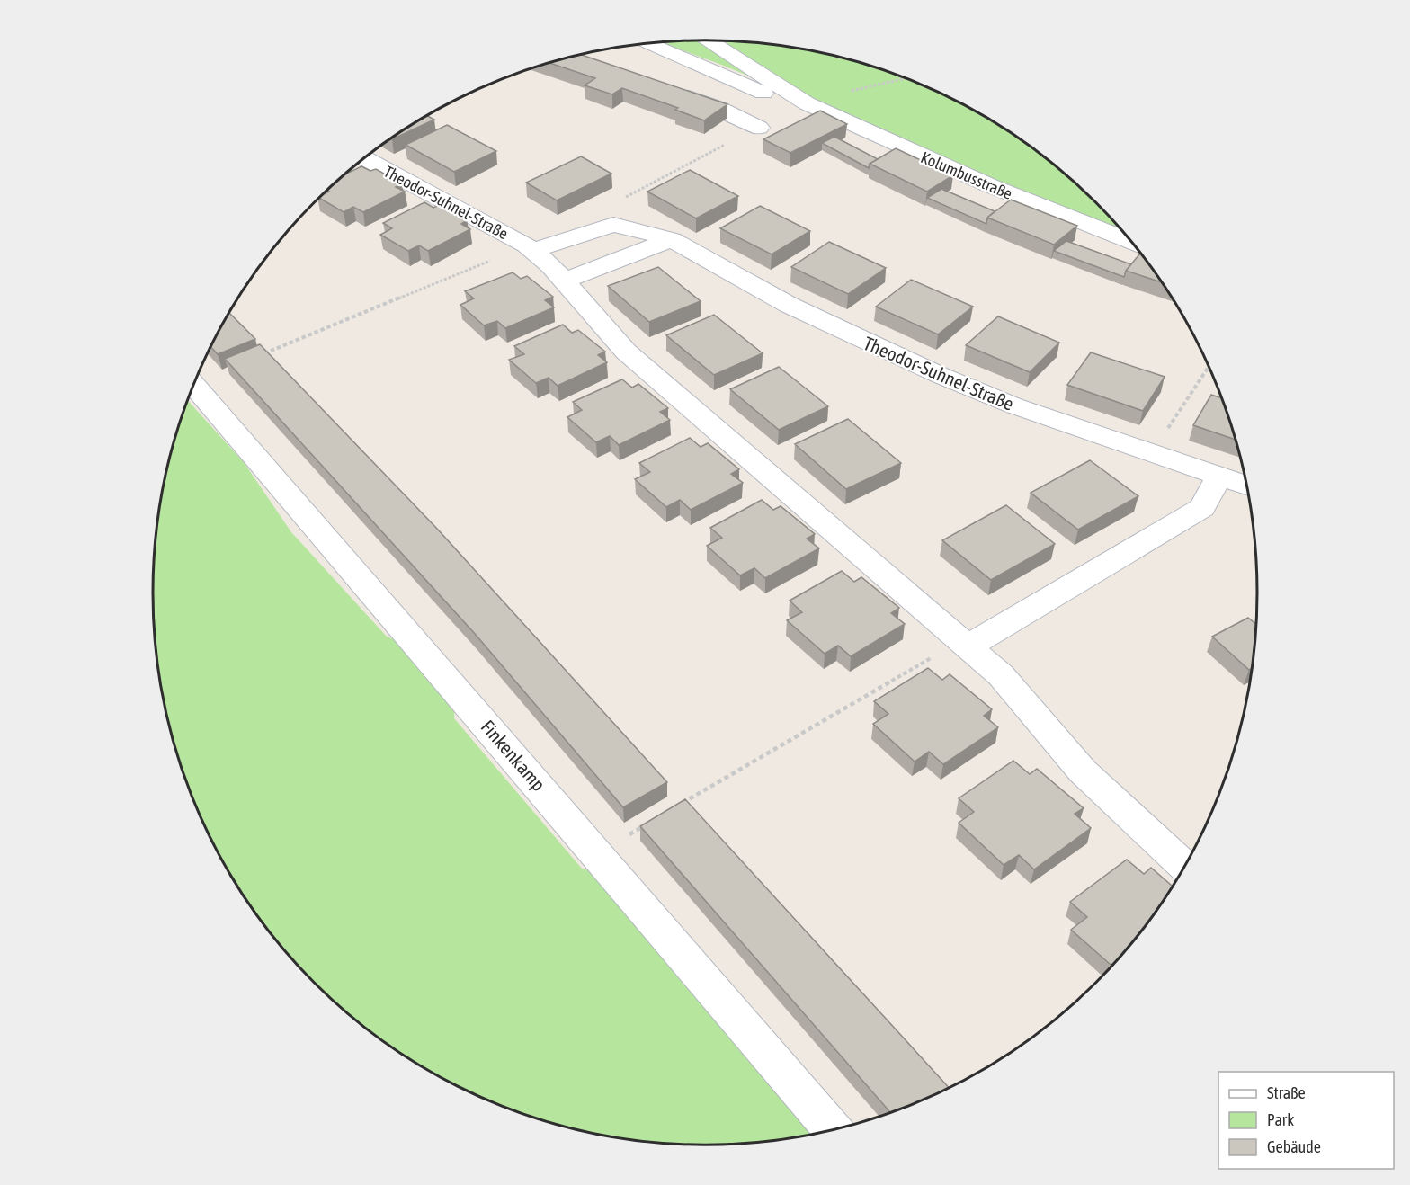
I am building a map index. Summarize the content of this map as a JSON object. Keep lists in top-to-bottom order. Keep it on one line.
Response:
{"streets":{"street":["Kolumbusstraße","Theodor-Suhnel-Straße","Finkenkamp"]},"legend":["Straße","Park","Gebäude"]}
